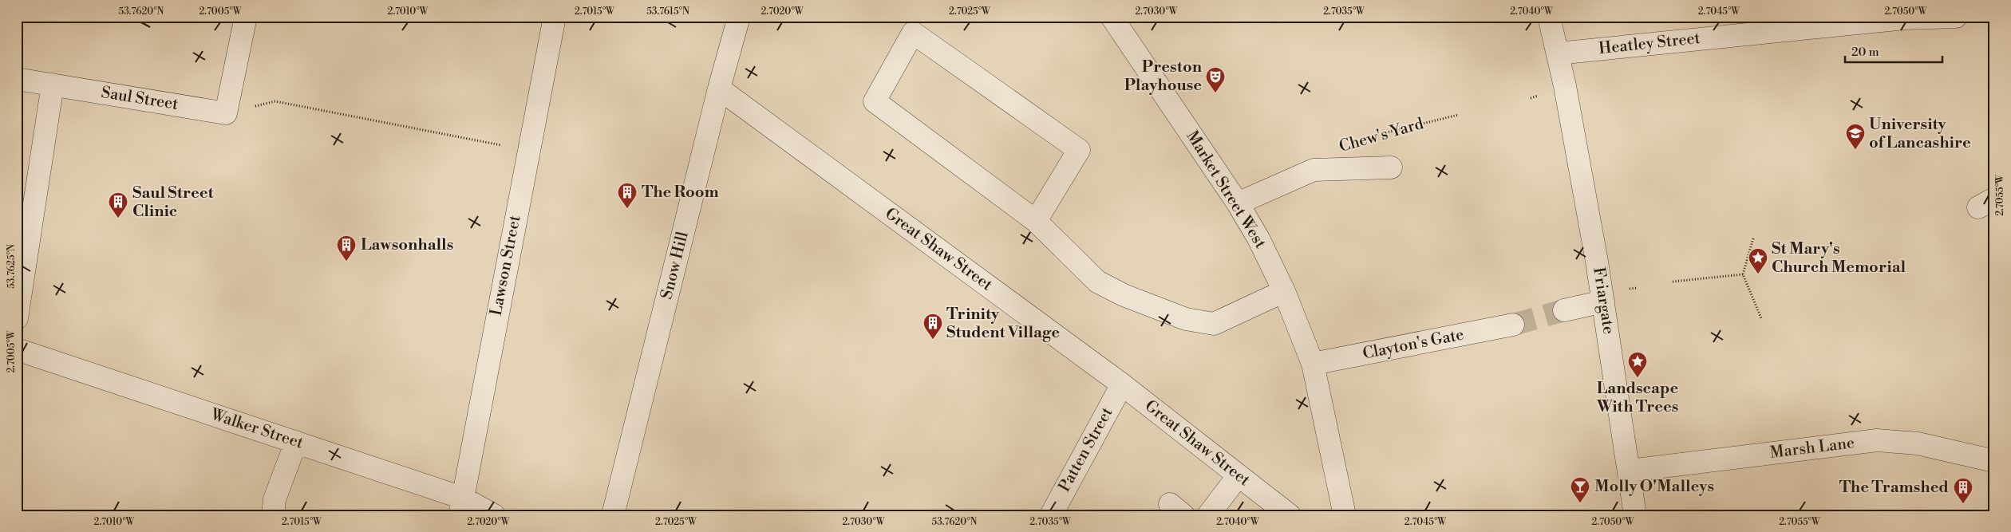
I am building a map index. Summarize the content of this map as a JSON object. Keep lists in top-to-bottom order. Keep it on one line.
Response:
{"streets":{"street":["Heatley Street","Saul Street","Chew's Yard","Market Street West","Great Shaw Street","Lawson Street","Snow Hill","Friargate","Clayton's Gate","Walker Street","Marsh Lane","Patten Street"]},"crossings":[["Heatley Street","Friargate"],["Chew's Yard","Market Street West"],["Market Street West","Clayton's Gate"],["Great Shaw Street","Snow Hill"],["Great Shaw Street","Patten Street"],["Lawson Street","Walker Street"],["Friargate","Marsh Lane"]],"places":{"theatre":["Preston Playhouse"],"school or university":["University of Lancashire"],"building":["The Room","Saul Street Clinic","Lawsonhalls","Trinity Student Village","The Tramshed"],"place":["St Mary's Church Memorial","Landscape With Trees"],"bar":["Molly O'Malleys"]},"scale_bar":"20 m","coordinates":["53.7620°N","2.7005°W","2.7010°W","2.7015°W","53.7615°N","2.7020°W","2.7025°W","2.7030°W","2.7035°W","2.7040°W","2.7045°W","2.7050°W","2.7055°W","53.7625°N"]}
